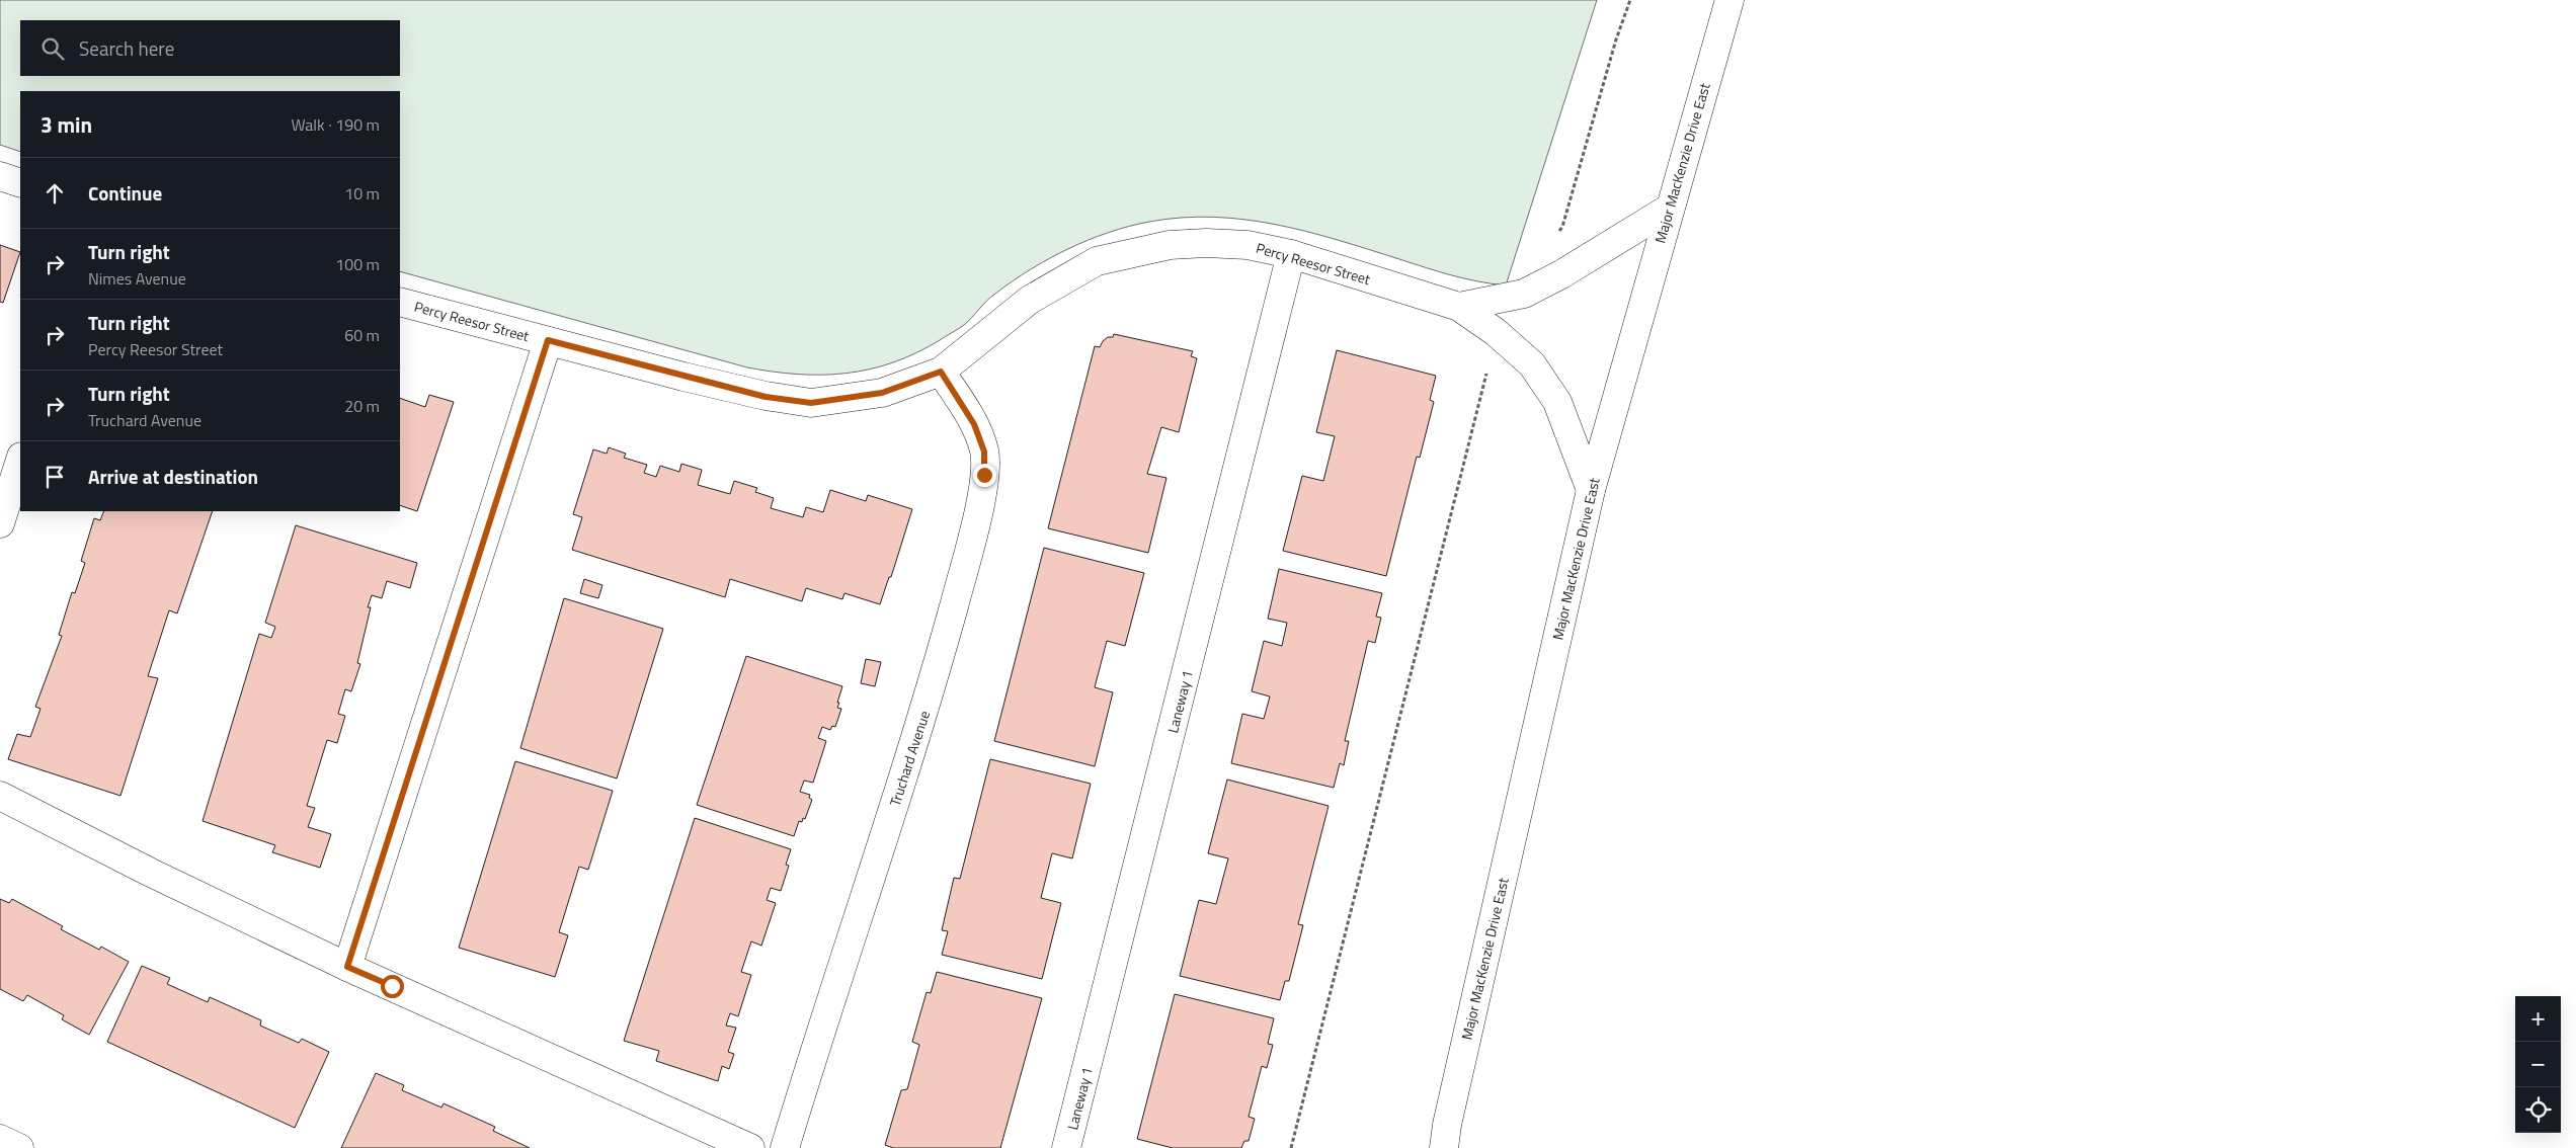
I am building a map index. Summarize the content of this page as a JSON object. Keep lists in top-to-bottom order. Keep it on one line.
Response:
{"streets":{"street":["Major MacKenzie Drive East","Percy Reesor Street","Laneway 1","Truchard Avenue"]},"crossings":[["Major MacKenzie Drive East","Percy Reesor Street"],["Percy Reesor Street","Laneway 1"],["Percy Reesor Street","Truchard Avenue"]],"page":{"search":"Search here","heading":["3 min","Walk · 190 m"],"list":[["Continue","10 m"],["Turn right","Nimes Avenue","100 m"],["Turn right","Percy Reesor Street","60 m"],["Turn right","Truchard Avenue","20 m"],"Arrive at destination"],"map_buttons":["+","−"]}}
